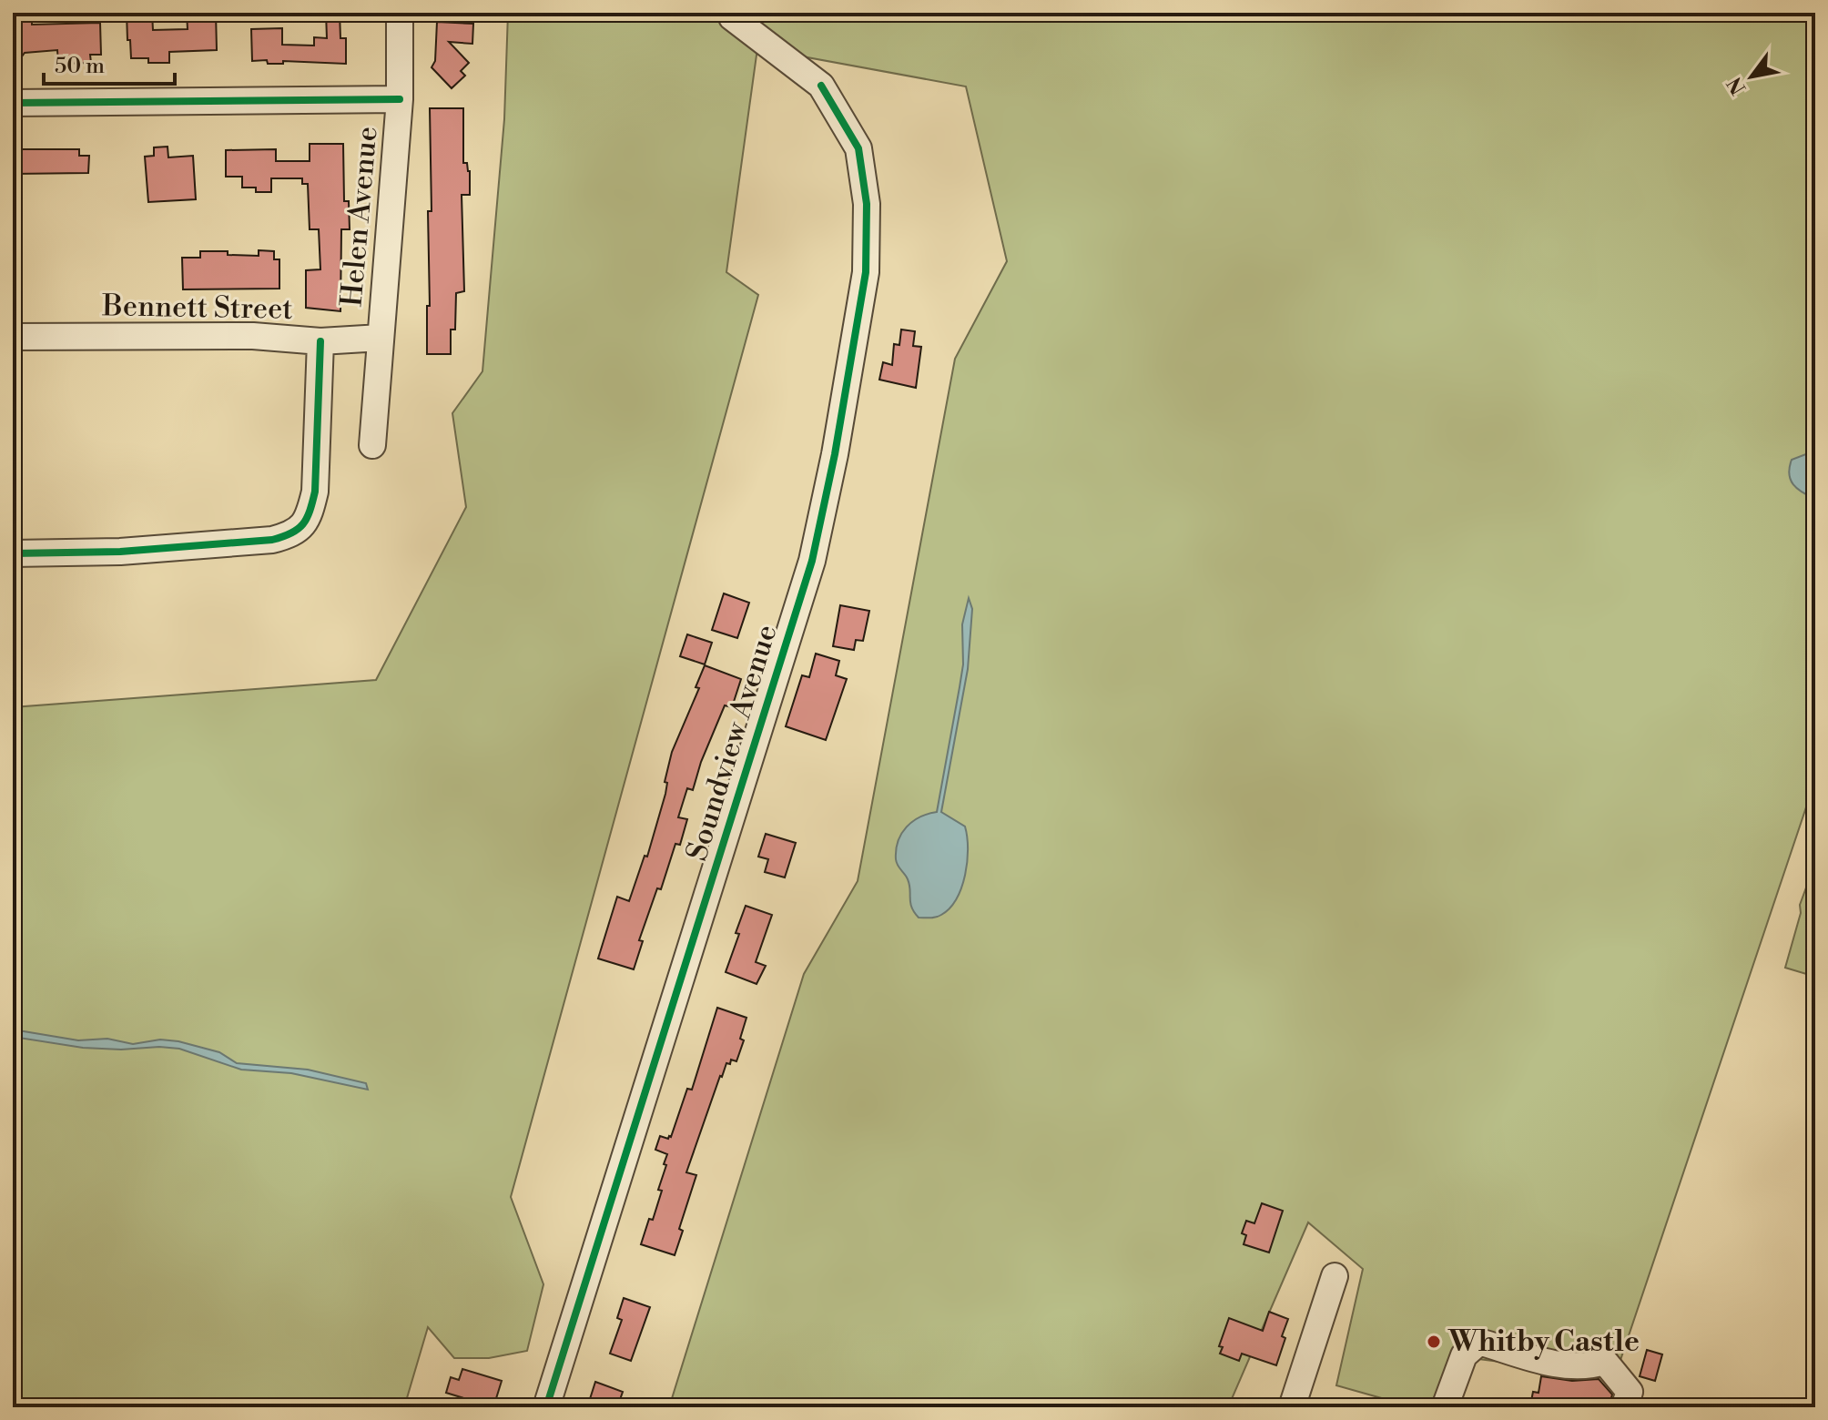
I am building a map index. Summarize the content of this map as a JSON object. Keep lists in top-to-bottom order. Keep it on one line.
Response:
{"streets":{"street":["Helen Avenue","Bennett Street","Soundview Avenue"]},"crossings":[["Helen Avenue","Bennett Street"]],"places":["Whitby Castle"],"scale_bar":"50 m","north":"bottom left"}
